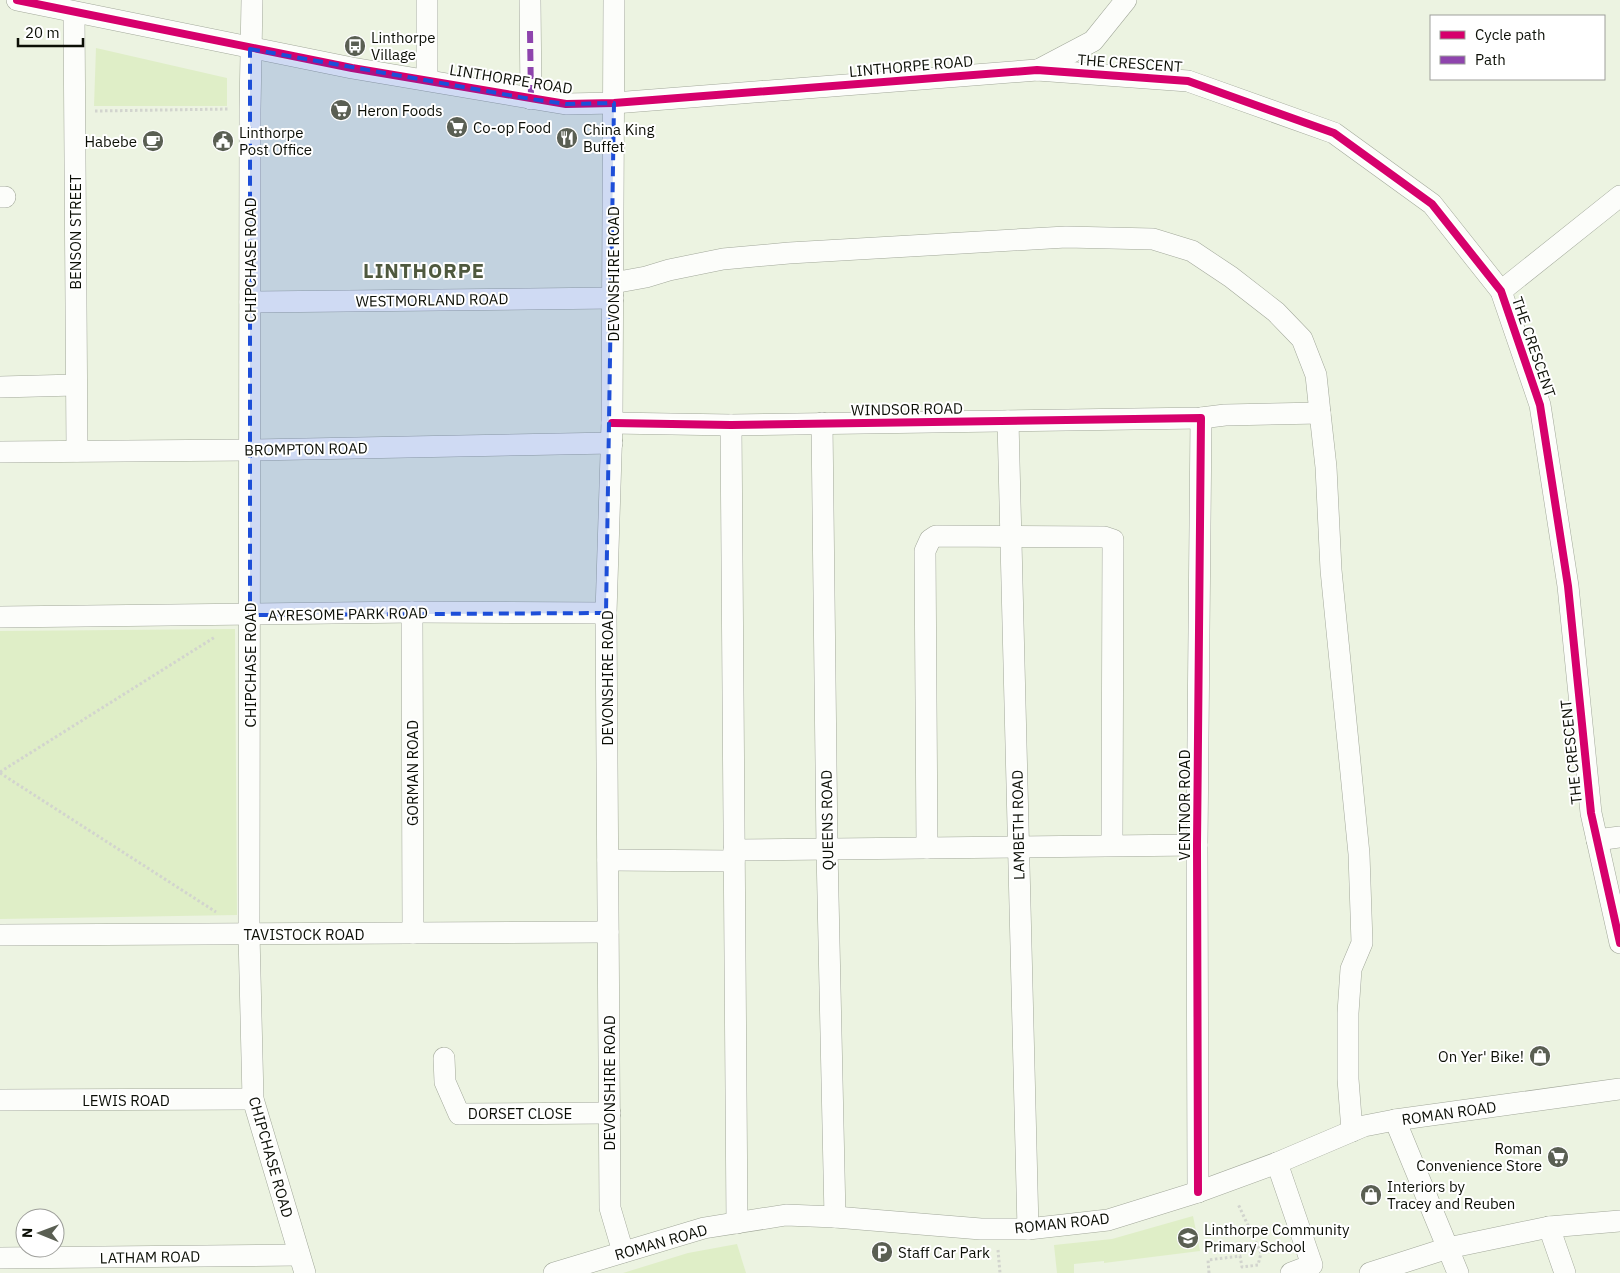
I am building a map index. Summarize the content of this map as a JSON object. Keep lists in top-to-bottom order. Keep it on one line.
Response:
{"streets":{"street":["THE CRESCENT","LINTHORPE ROAD","BENSON STREET","CHIPCHASE ROAD","DEVONSHIRE ROAD","WESTMORLAND ROAD","WINDSOR ROAD","BROMPTON ROAD","AYRESOME PARK ROAD","GORMAN ROAD","VENTNOR ROAD","QUEENS ROAD","LAMBETH ROAD","TAVISTOCK ROAD","LEWIS ROAD","DORSET CLOSE","ROMAN ROAD","LATHAM ROAD"]},"crossings":[["THE CRESCENT","LINTHORPE ROAD"],["LINTHORPE ROAD","BENSON STREET"],["LINTHORPE ROAD","CHIPCHASE ROAD"],["LINTHORPE ROAD","DEVONSHIRE ROAD"],["BENSON STREET","BROMPTON ROAD"],["CHIPCHASE ROAD","WESTMORLAND ROAD"],["CHIPCHASE ROAD","BROMPTON ROAD"],["CHIPCHASE ROAD","AYRESOME PARK ROAD"],["CHIPCHASE ROAD","TAVISTOCK ROAD"],["CHIPCHASE ROAD","LEWIS ROAD"],["CHIPCHASE ROAD","LATHAM ROAD"],["DEVONSHIRE ROAD","WESTMORLAND ROAD"],["DEVONSHIRE ROAD","WINDSOR ROAD"],["DEVONSHIRE ROAD","BROMPTON ROAD"],["DEVONSHIRE ROAD","AYRESOME PARK ROAD"],["DEVONSHIRE ROAD","TAVISTOCK ROAD"],["DEVONSHIRE ROAD","DORSET CLOSE"],["DEVONSHIRE ROAD","ROMAN ROAD"],["WESTMORLAND ROAD","WINDSOR ROAD"],["WESTMORLAND ROAD","ROMAN ROAD"],["WINDSOR ROAD","BROMPTON ROAD"],["WINDSOR ROAD","VENTNOR ROAD"],["WINDSOR ROAD","QUEENS ROAD"],["WINDSOR ROAD","LAMBETH ROAD"],["AYRESOME PARK ROAD","GORMAN ROAD"],["GORMAN ROAD","TAVISTOCK ROAD"],["VENTNOR ROAD","ROMAN ROAD"],["QUEENS ROAD","ROMAN ROAD"],["LAMBETH ROAD","ROMAN ROAD"]],"districts":["LINTHORPE"],"places":{"bus stop":["Linthorpe Village"],"supermarket":["Heron Foods","Co-op Food","Roman Convenience Store"],"restaurant":["China King Buffet"],"cafe":["Habebe"],"public building":["Linthorpe Post Office"],"shop":["On Yer' Bike!","Interiors by Tracey and Reuben"],"school or university":["Linthorpe Community Primary School"],"parking":["Staff Car Park"]},"legend":["Cycle path","Path"],"scale_bar":"20 m","north":"left"}
